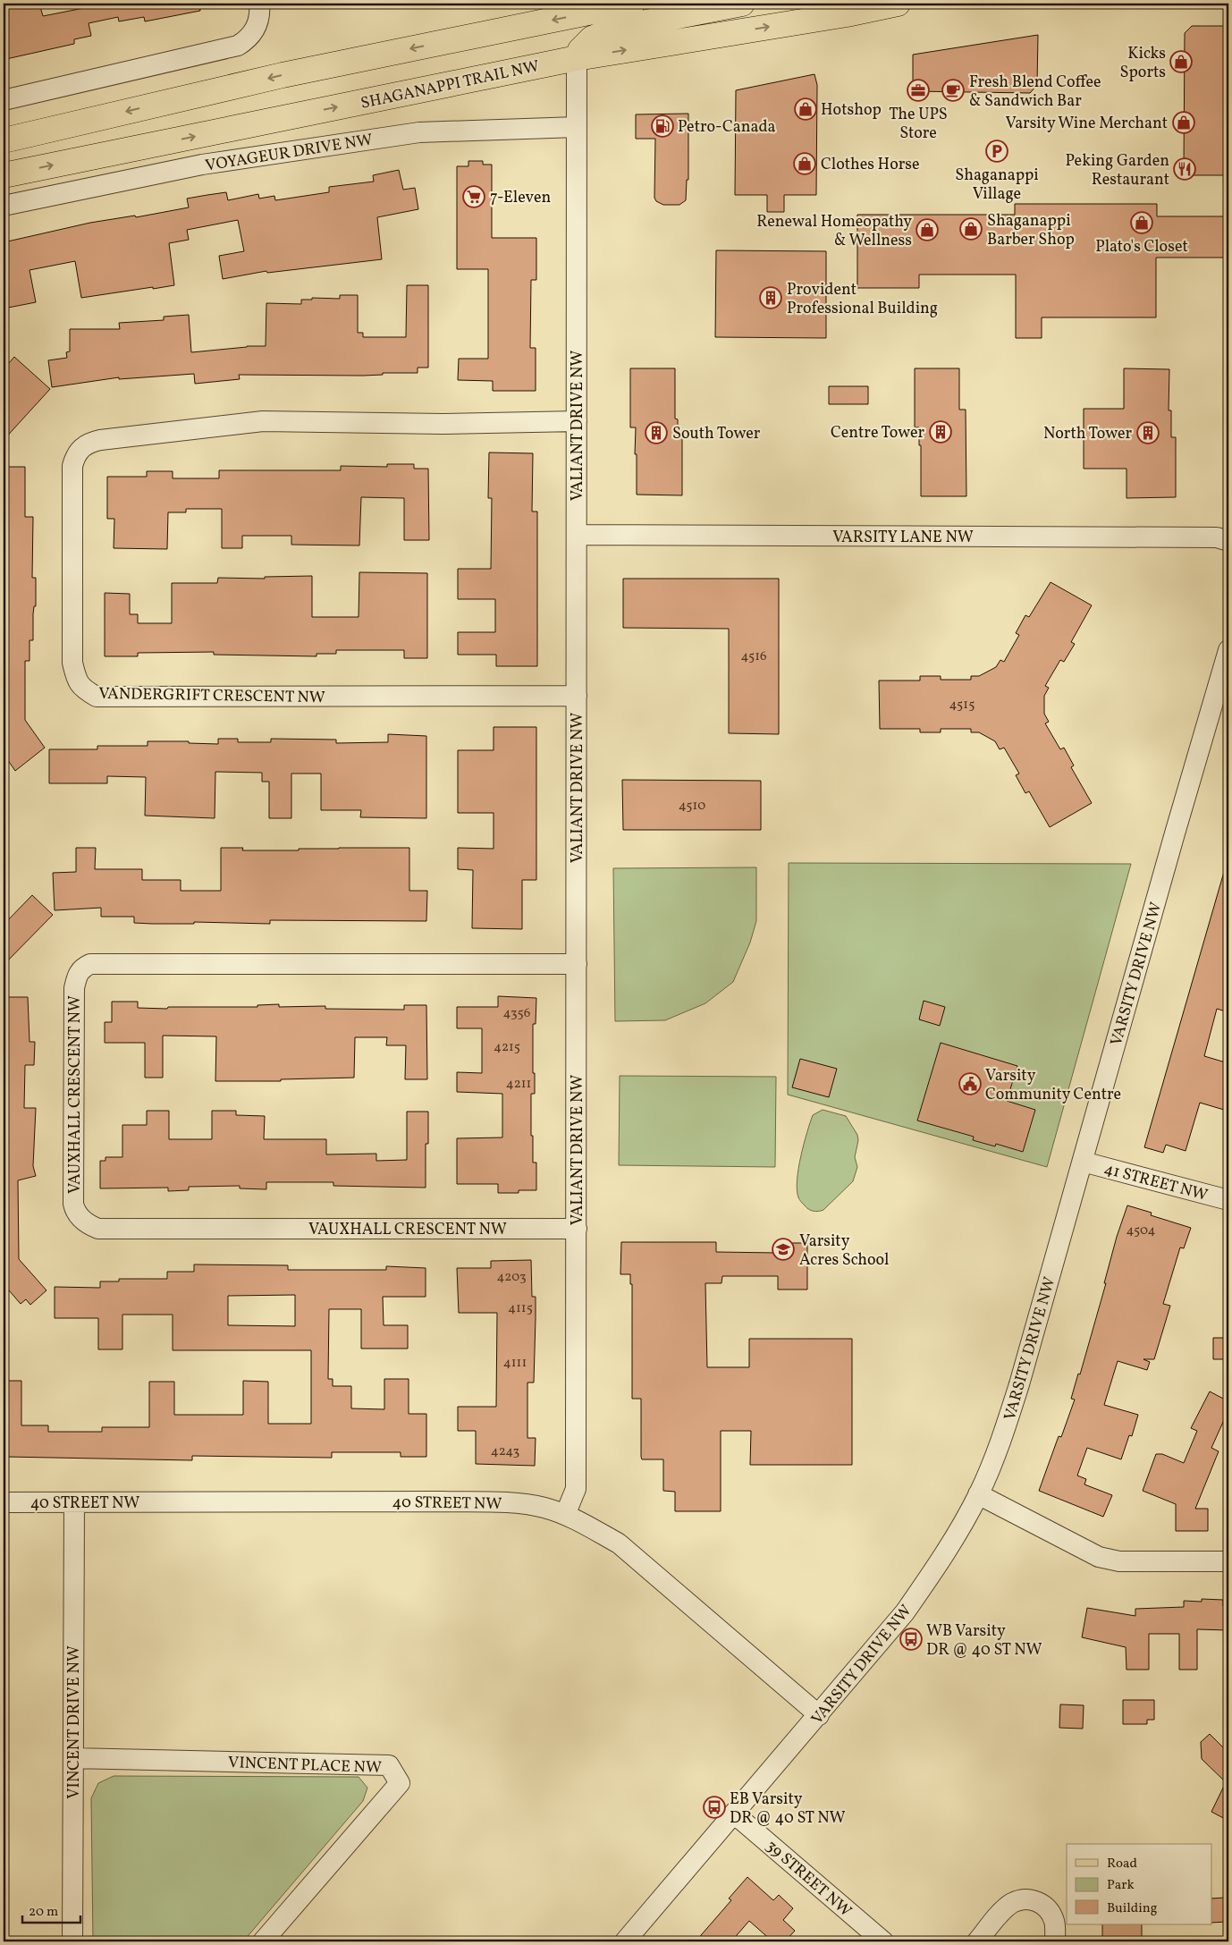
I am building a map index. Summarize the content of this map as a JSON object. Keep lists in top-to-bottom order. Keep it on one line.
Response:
{"streets":{"main road":["SHAGANAPPI TRAIL NW"],"street":["VOYAGEUR DRIVE NW","VALIANT DRIVE NW","VARSITY LANE NW","VANDERGRIFT CRESCENT NW","VARSITY DRIVE NW","VAUXHALL CRESCENT NW","41 STREET NW","40 STREET NW","VINCENT DRIVE NW","VINCENT PLACE NW","39 STREET NW"]},"crossings":[["SHAGANAPPI TRAIL NW","VALIANT DRIVE NW"],["VOYAGEUR DRIVE NW","VALIANT DRIVE NW"],["VALIANT DRIVE NW","VARSITY LANE NW"],["VALIANT DRIVE NW","VANDERGRIFT CRESCENT NW"],["VALIANT DRIVE NW","VAUXHALL CRESCENT NW"],["VALIANT DRIVE NW","40 STREET NW"],["VARSITY DRIVE NW","41 STREET NW"],["VARSITY DRIVE NW","40 STREET NW"],["VARSITY DRIVE NW","39 STREET NW"],["40 STREET NW","VINCENT DRIVE NW"],["VINCENT DRIVE NW","VINCENT PLACE NW"]],"places":{"shop":["Kicks Sports","Hotshop","Varsity Wine Merchant","Clothes Horse","Plato's Closet","Shaganappi Barber Shop","Renewal Homeopathy & Wellness"],"office":["The UPS Store"],"cafe":["Fresh Blend Coffee & Sandwich Bar"],"fuel station":["Petro-Canada"],"parking":["Shaganappi Village"],"restaurant":["Peking Garden Restaurant"],"supermarket":["7-Eleven"],"building":["Provident Professional Building","Centre Tower","South Tower","North Tower"],"public building":["Varsity Community Centre"],"school or university":["Varsity Acres School"],"bus stop":["WB Varsity DR @ 40 ST NW","EB Varsity DR @ 40 ST NW"]},"house_numbers":["4516","4515","4510","4356","4215","4211","4504","4203","4115","4111","4243"],"legend":["Road","Park","Building"],"scale_bar":"20 m"}
